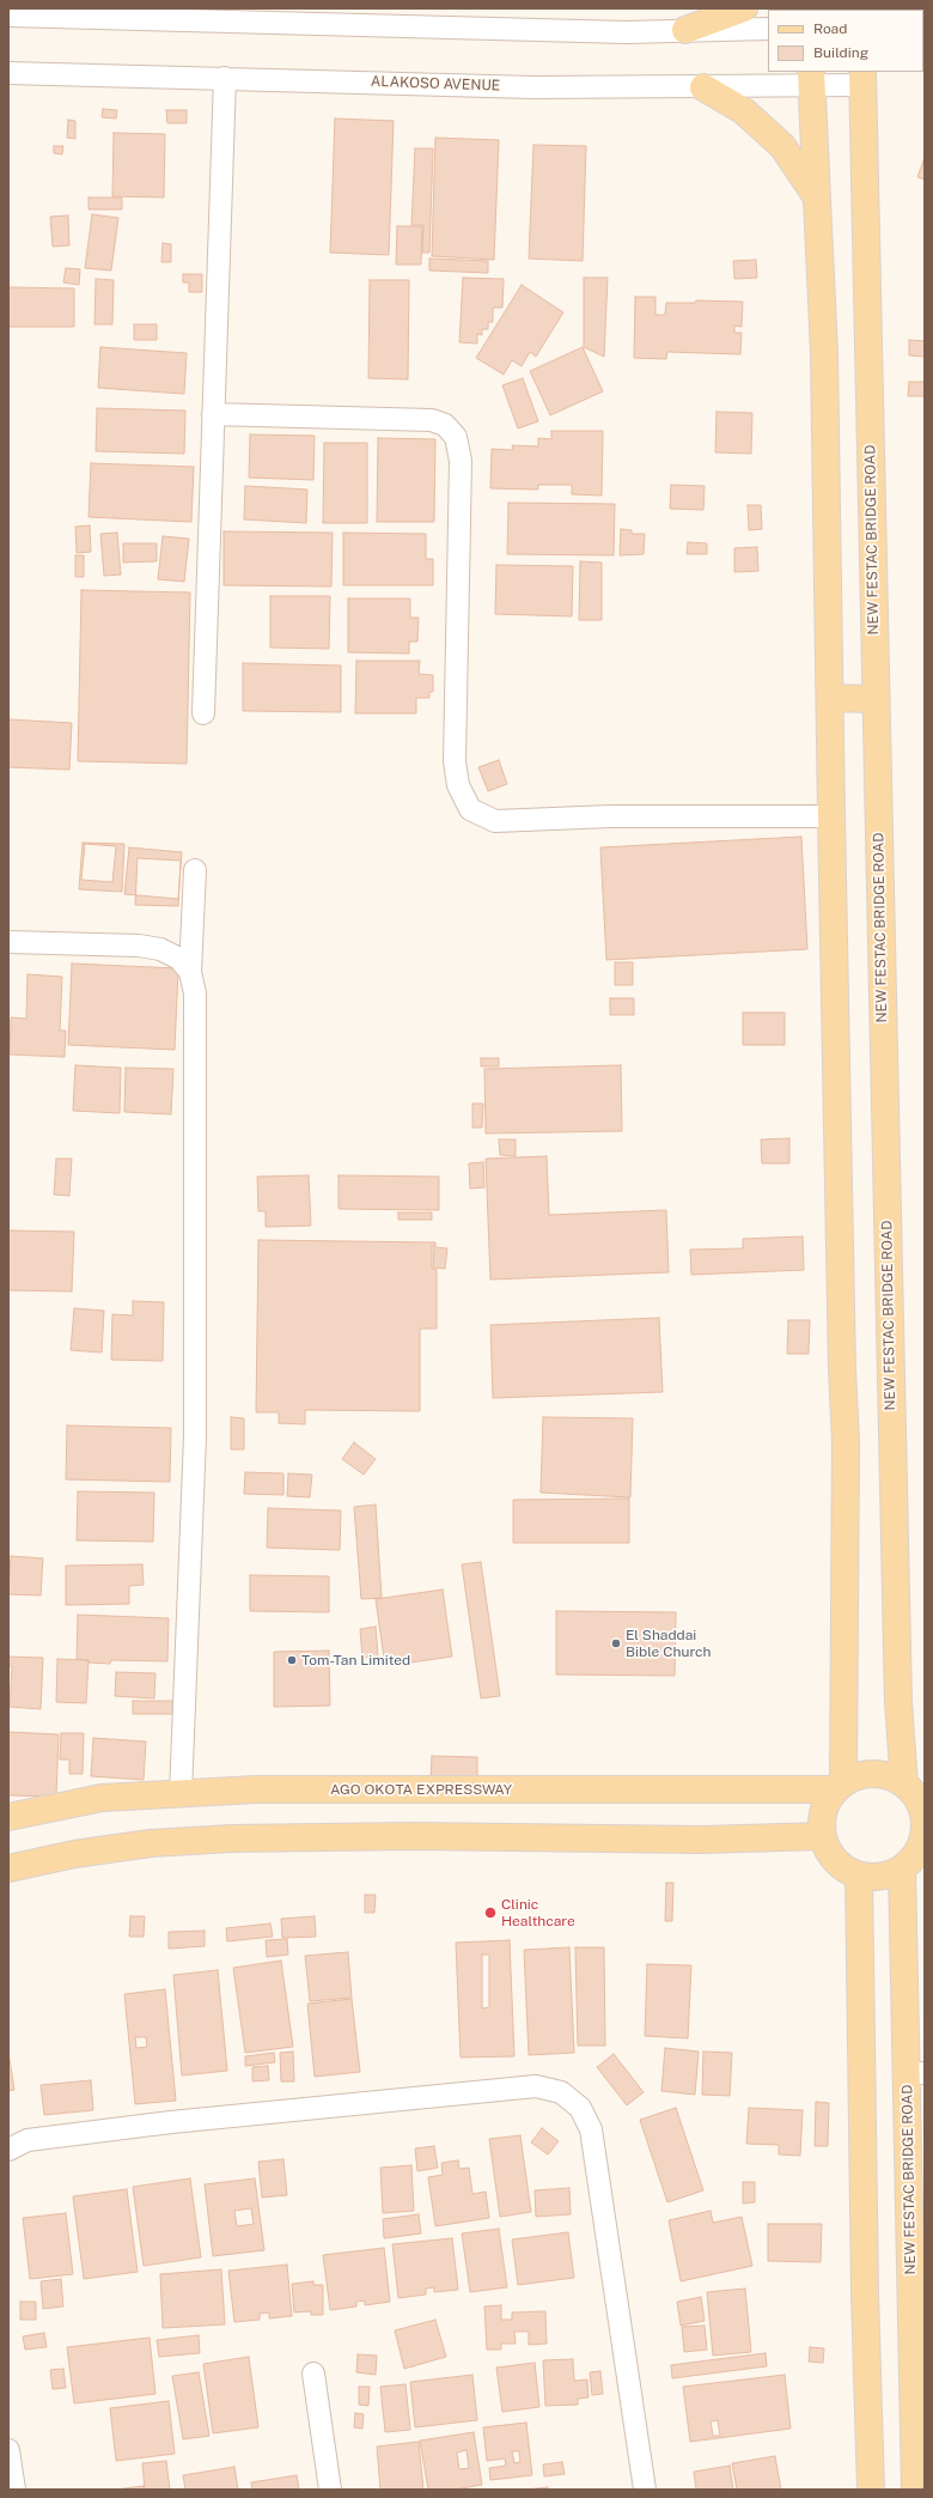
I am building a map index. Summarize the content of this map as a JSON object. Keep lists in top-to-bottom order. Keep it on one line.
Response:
{"streets":{"main road":["NEW FESTAC BRIDGE ROAD","AGO OKOTA EXPRESSWAY"],"street":["ALAKOSO AVENUE"]},"crossings":[["ALAKOSO AVENUE","NEW FESTAC BRIDGE ROAD"],["NEW FESTAC BRIDGE ROAD","AGO OKOTA EXPRESSWAY"]],"places":["El Shaddai Bible Church","Tom-Tan Limited","Clinic Healthcare"],"legend":["Road","Building"]}
